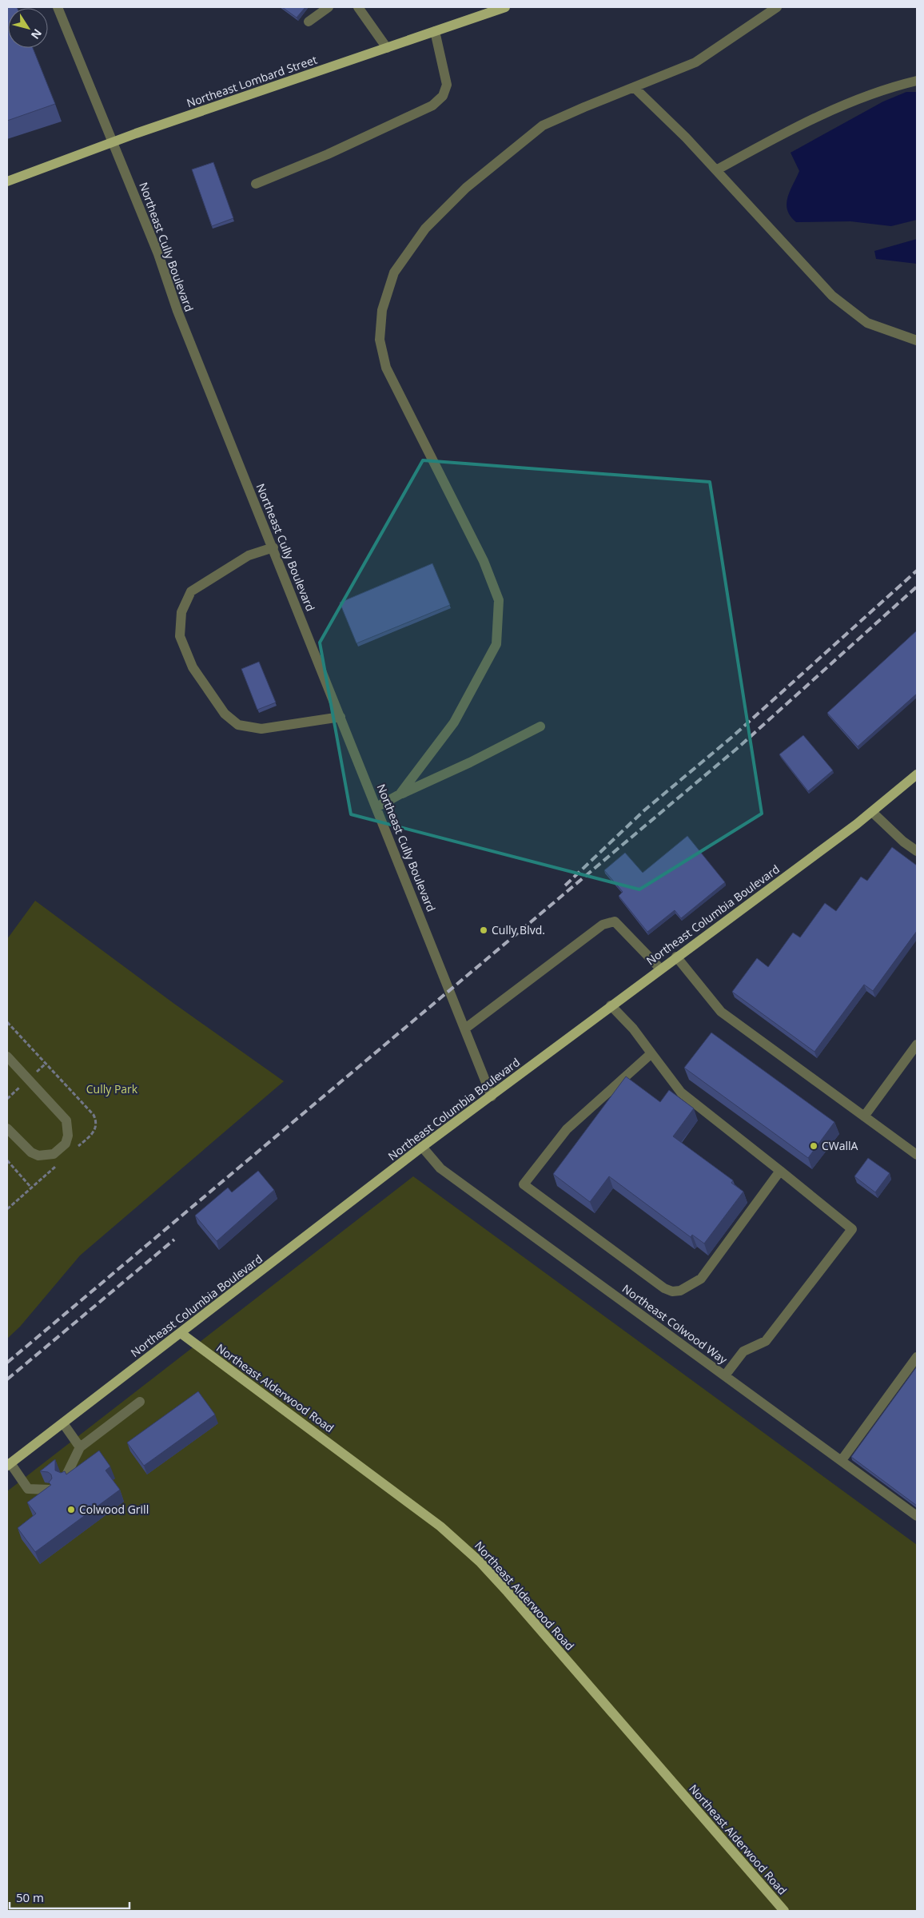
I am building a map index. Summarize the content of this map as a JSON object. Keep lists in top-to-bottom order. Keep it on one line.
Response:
{"streets":{"main road":["Northeast Lombard Street","Northeast Columbia Boulevard","Northeast Alderwood Road"],"street":["Northeast Cully Boulevard","Northeast Colwood Way"]},"crossings":[["Northeast Lombard Street","Northeast Cully Boulevard"],["Northeast Cully Boulevard","Northeast Columbia Boulevard"],["Northeast Columbia Boulevard","Northeast Colwood Way"],["Northeast Columbia Boulevard","Northeast Alderwood Road"]],"parks":["Cully Park"],"places":["Cully Blvd.","CWallA","Colwood Grill"],"scale_bar":"50 m","north":"bottom right"}
